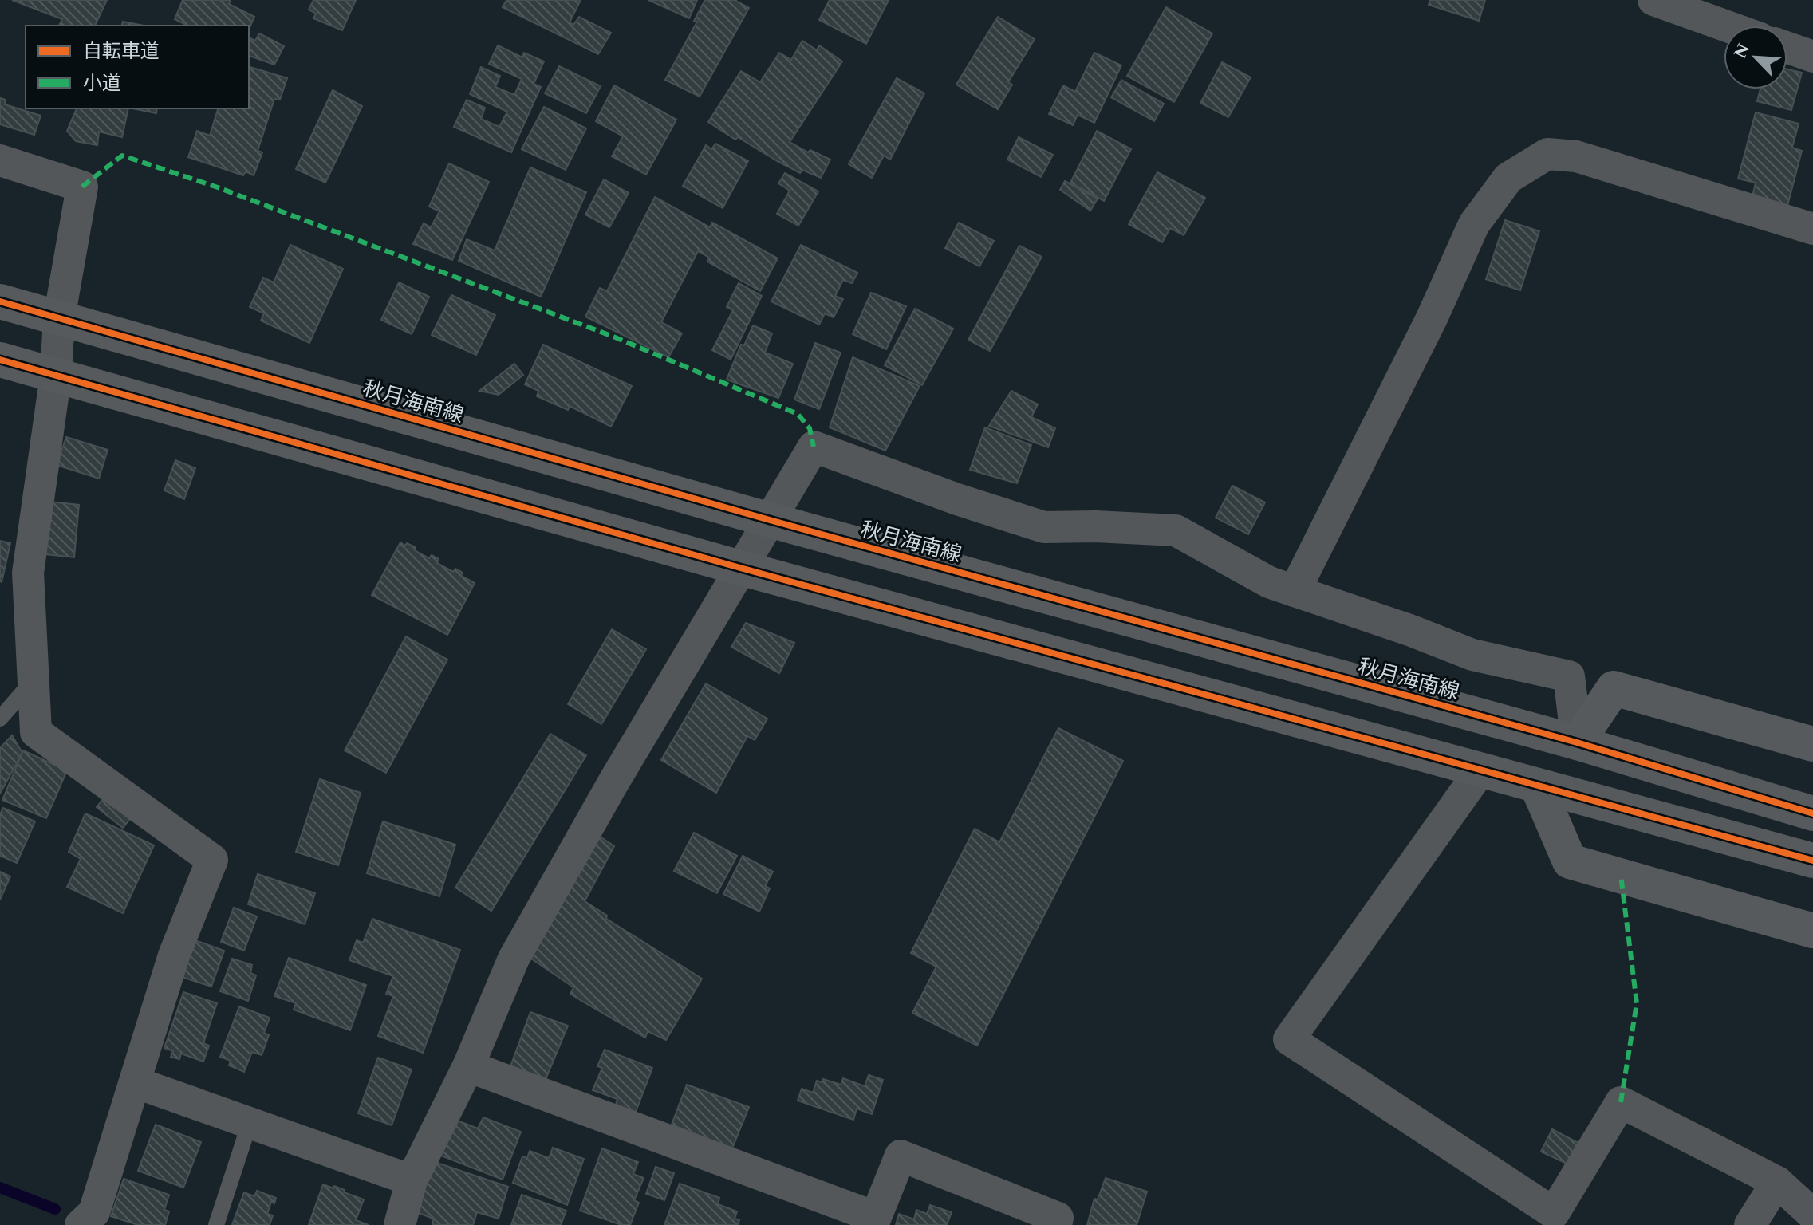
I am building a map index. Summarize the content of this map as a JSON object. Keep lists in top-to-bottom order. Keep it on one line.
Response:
{"streets":{"main road":["秋月海南線"]},"legend":["自転車道","小道"],"north":"top left"}
